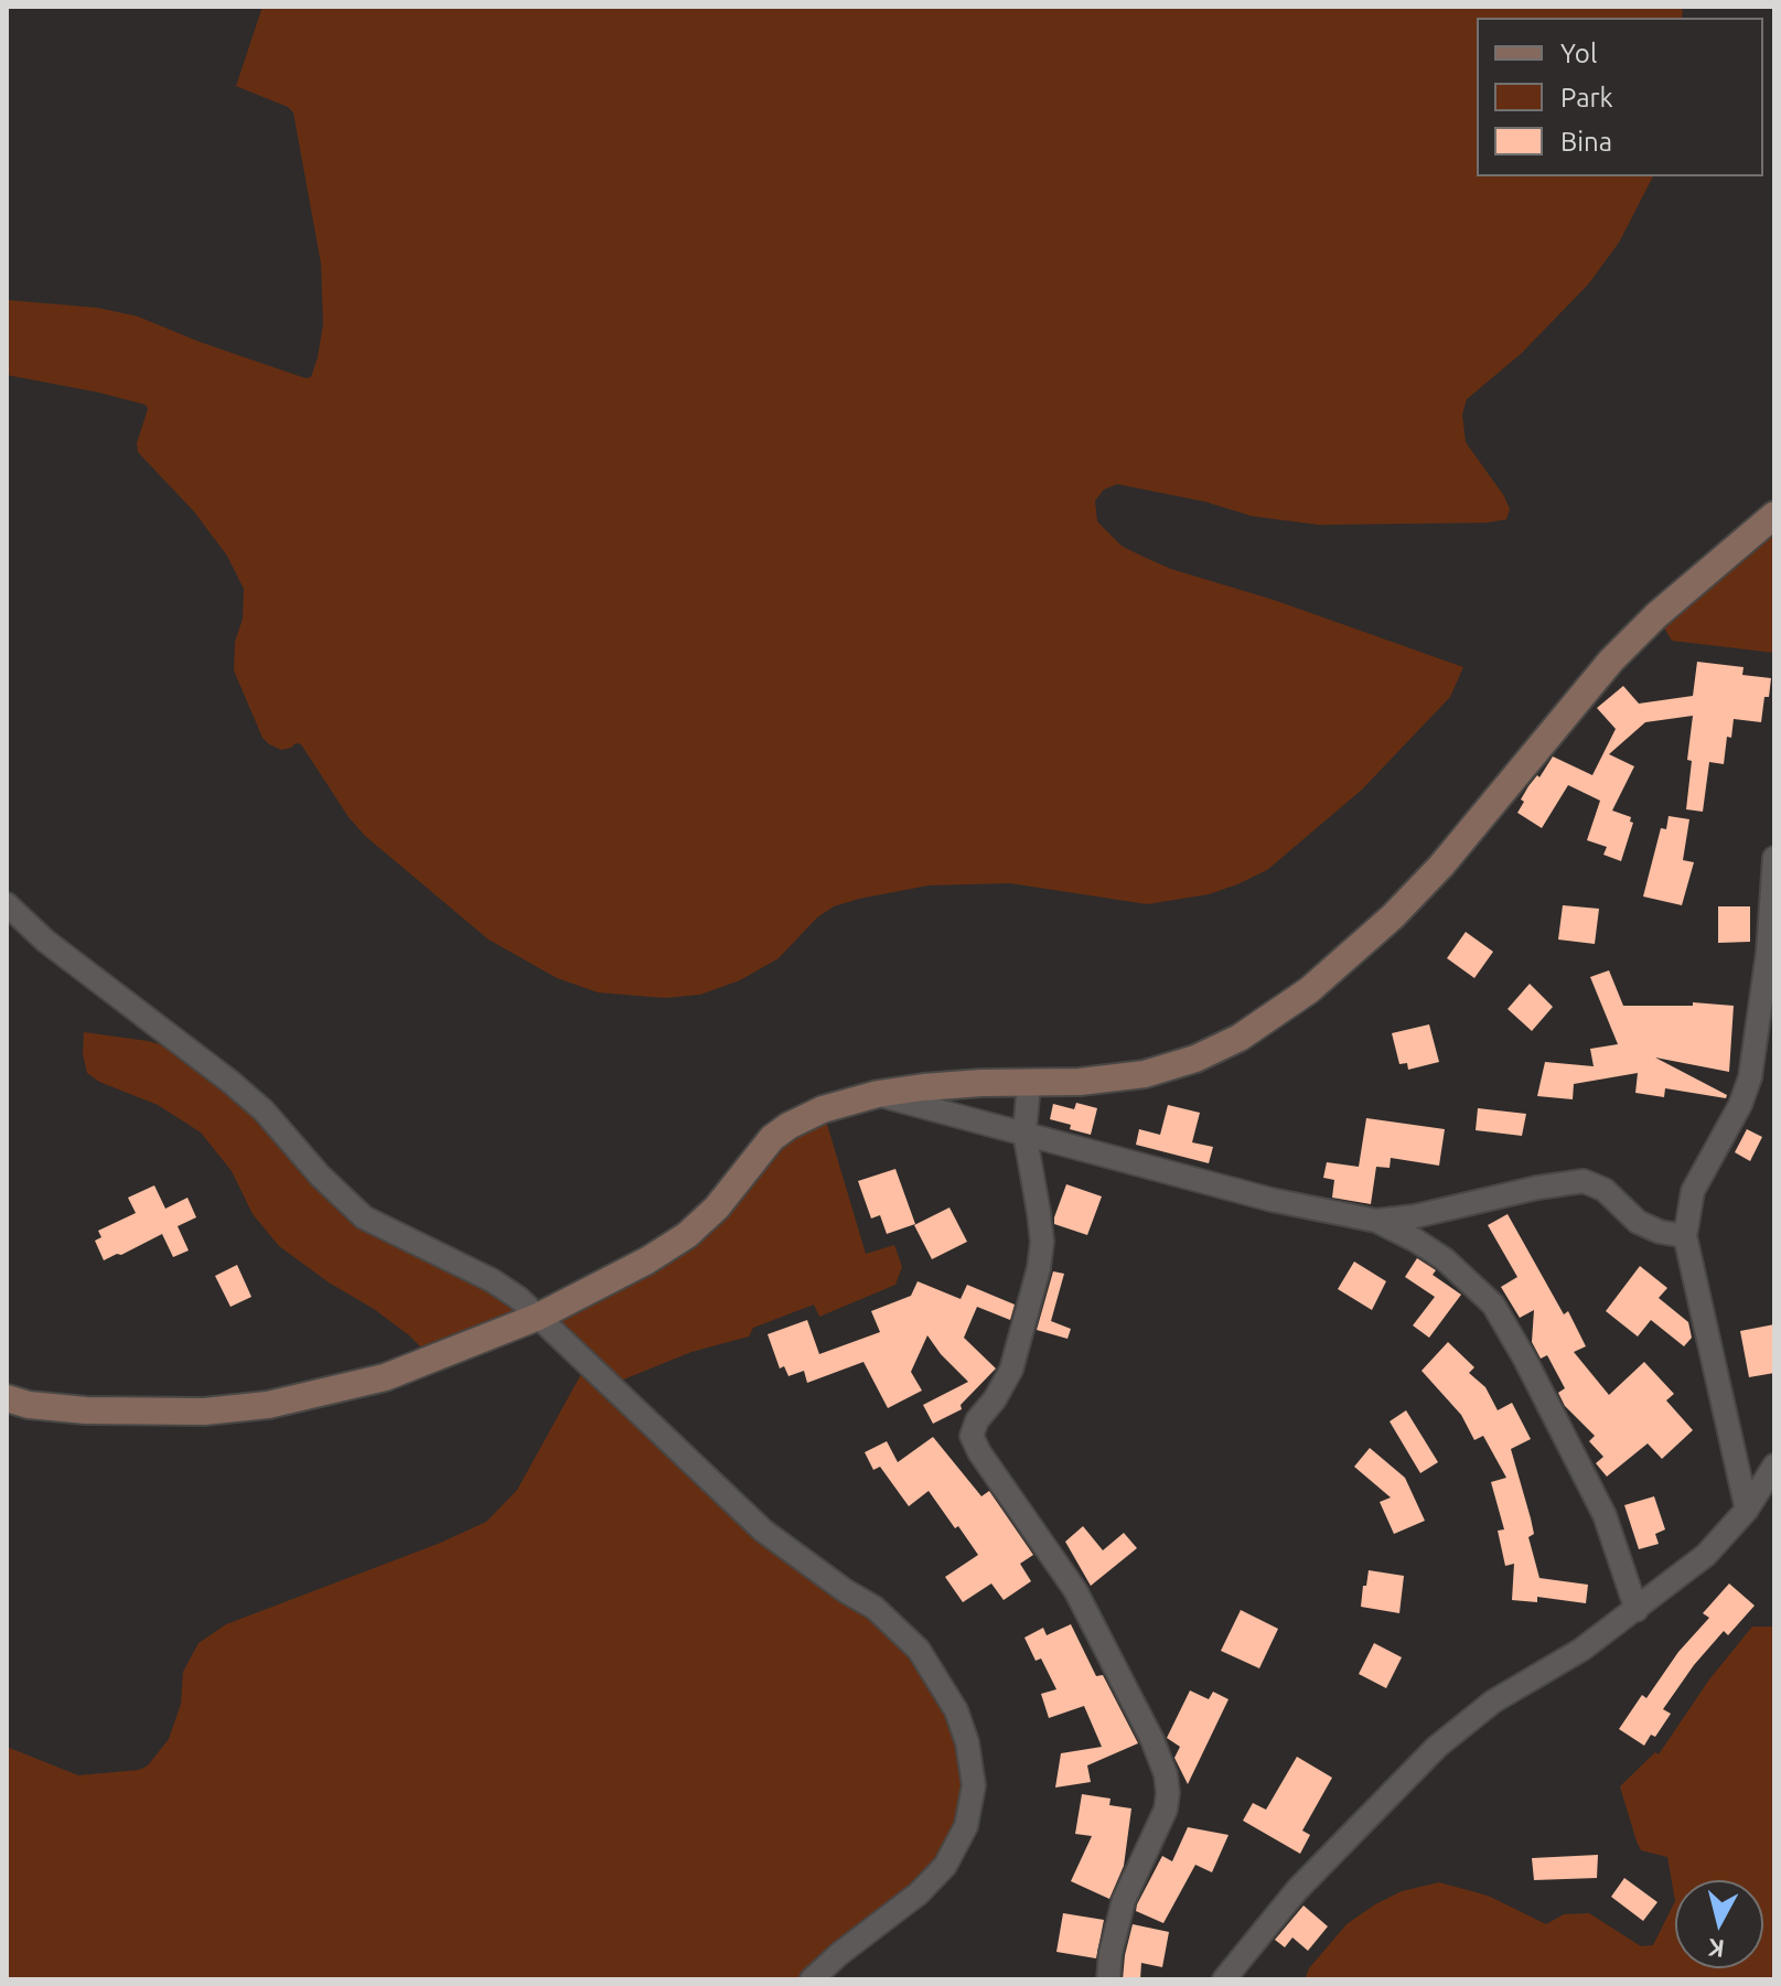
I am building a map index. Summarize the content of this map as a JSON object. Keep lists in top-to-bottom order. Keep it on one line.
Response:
{"legend":["Yol","Park","Bina"],"north":"bottom"}
